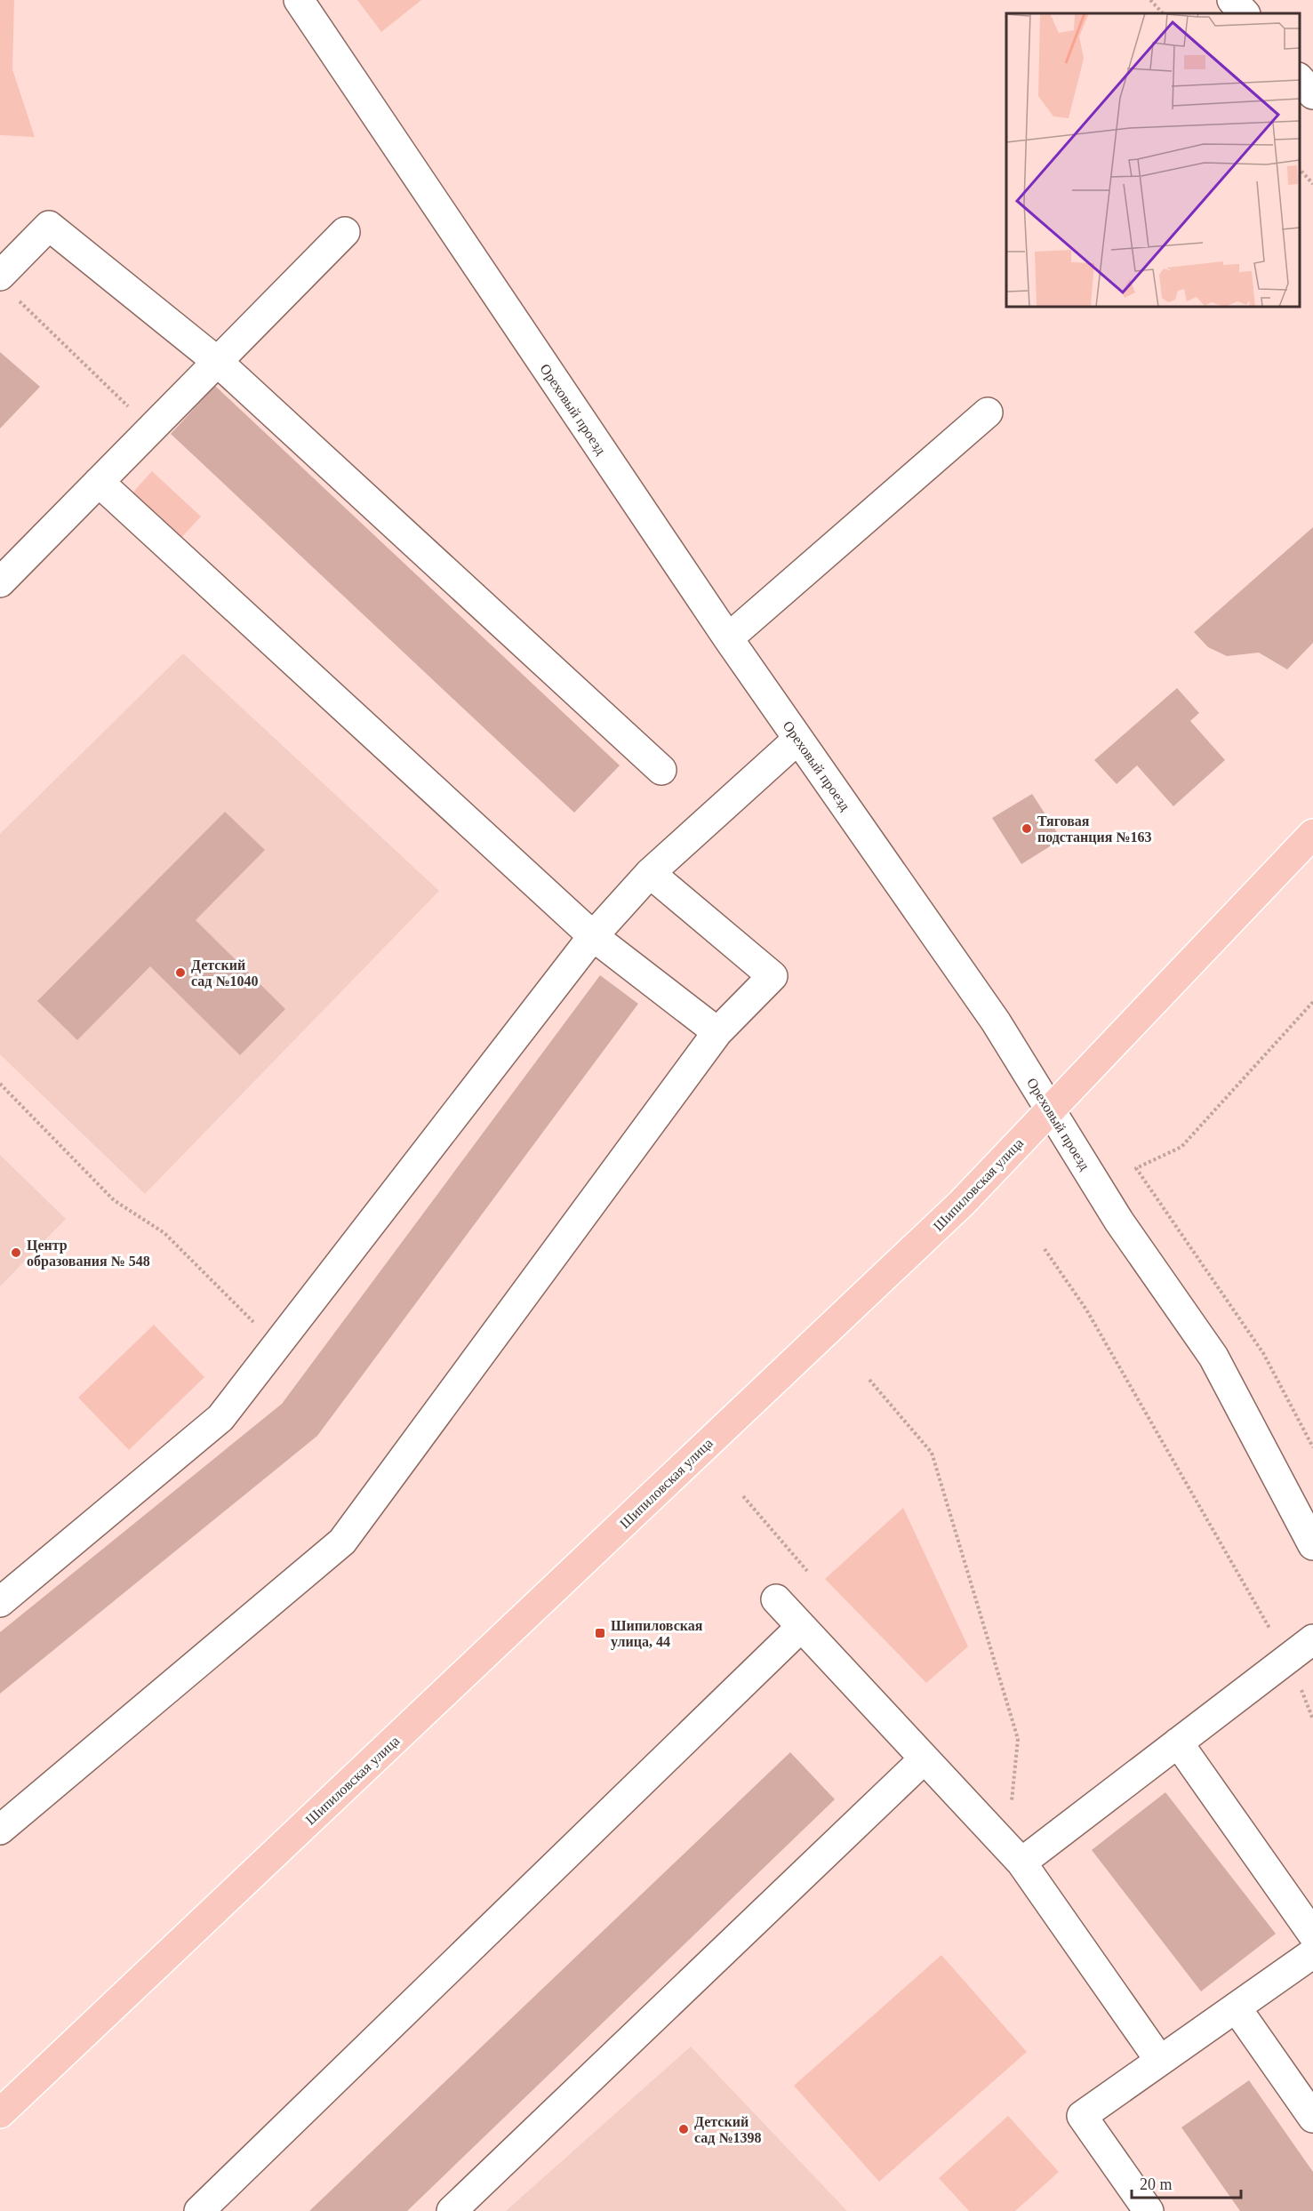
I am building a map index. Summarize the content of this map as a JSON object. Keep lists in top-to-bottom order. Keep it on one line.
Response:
{"streets":{"main road":["Шипиловская улица"],"street":["Ореховый проезд"]},"crossings":[["Ореховый проезд","Шипиловская улица"]],"places":{"other":["Тяговая подстанция №163","Детский сад №1040","Центр образования № 548","Детский сад №1398"],"transit":["Шипиловская улица, 44"]},"scale_bar":"20 m"}
